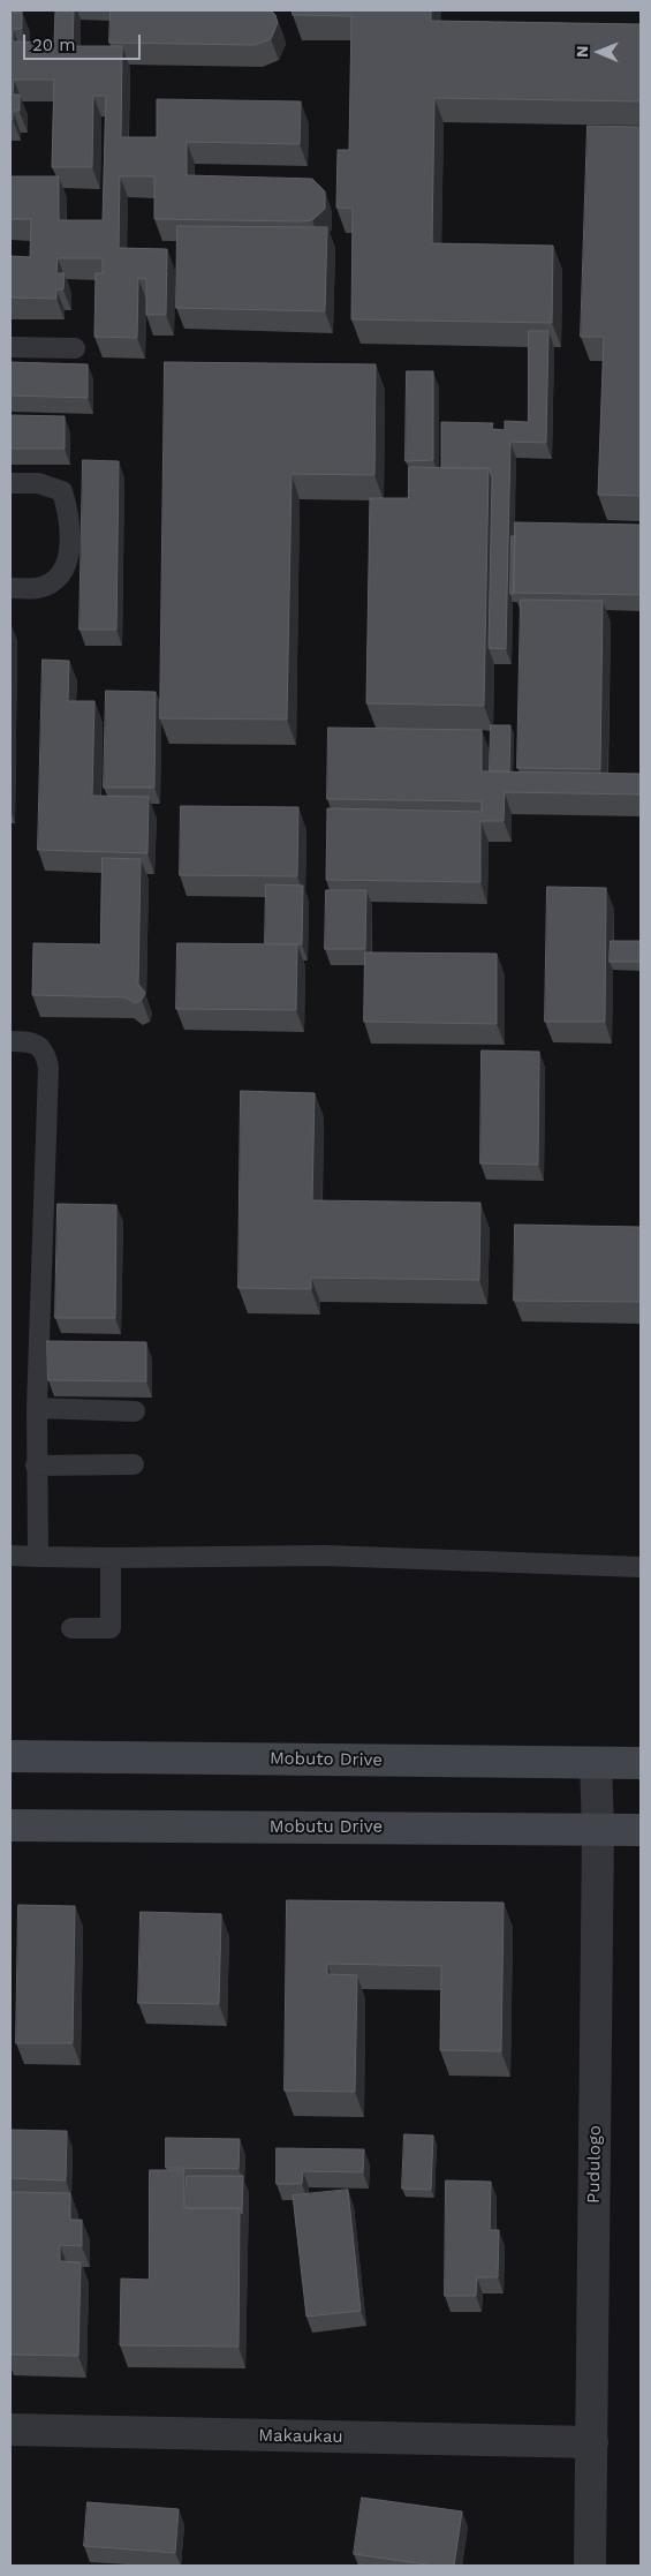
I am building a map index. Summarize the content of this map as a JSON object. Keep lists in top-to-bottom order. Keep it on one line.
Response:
{"streets":{"main road":["Mobuto Drive","Mobutu Drive"],"street":["Pudulogo","Makaukau"]},"crossings":[["Mobuto Drive","Pudulogo"],["Mobutu Drive","Pudulogo"],["Pudulogo","Makaukau"]],"scale_bar":"20 m","north":"left"}
